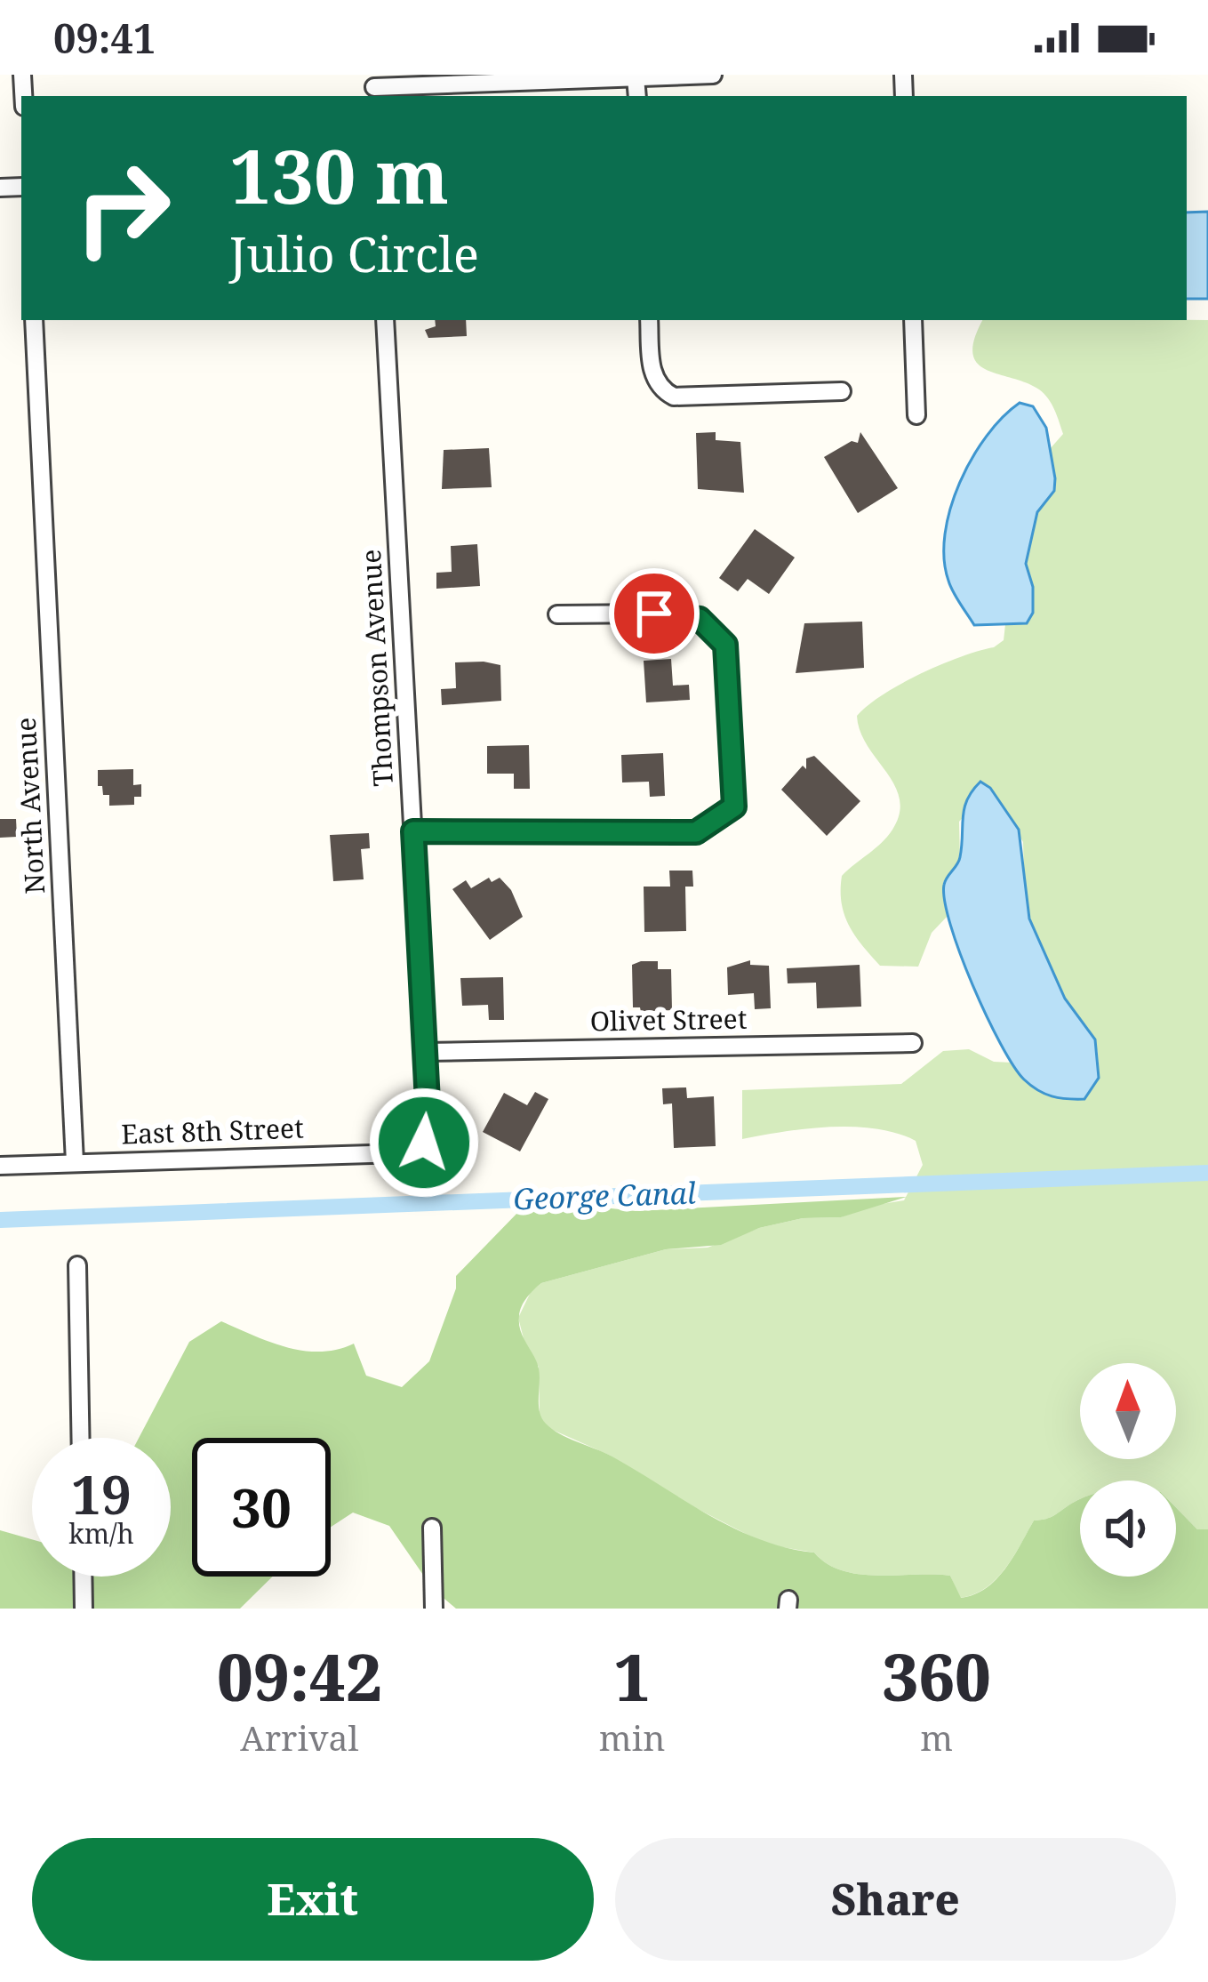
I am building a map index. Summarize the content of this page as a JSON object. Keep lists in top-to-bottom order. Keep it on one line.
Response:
{"streets":{"street":["Thompson Avenue","North Avenue","Olivet Street","East 8th Street"]},"crossings":[["Thompson Avenue","Olivet Street"],["Thompson Avenue","East 8th Street"],["North Avenue","East 8th Street"]],"water":["George Canal"],"north":"top","page":{"status":"09:41","turn":["130 m","Julio Circle"],"speed":"19 km/h","limit":"30","eta":["09:42","Arrival","1","min","360","m"],"buttons":["Exit","Share"]}}
